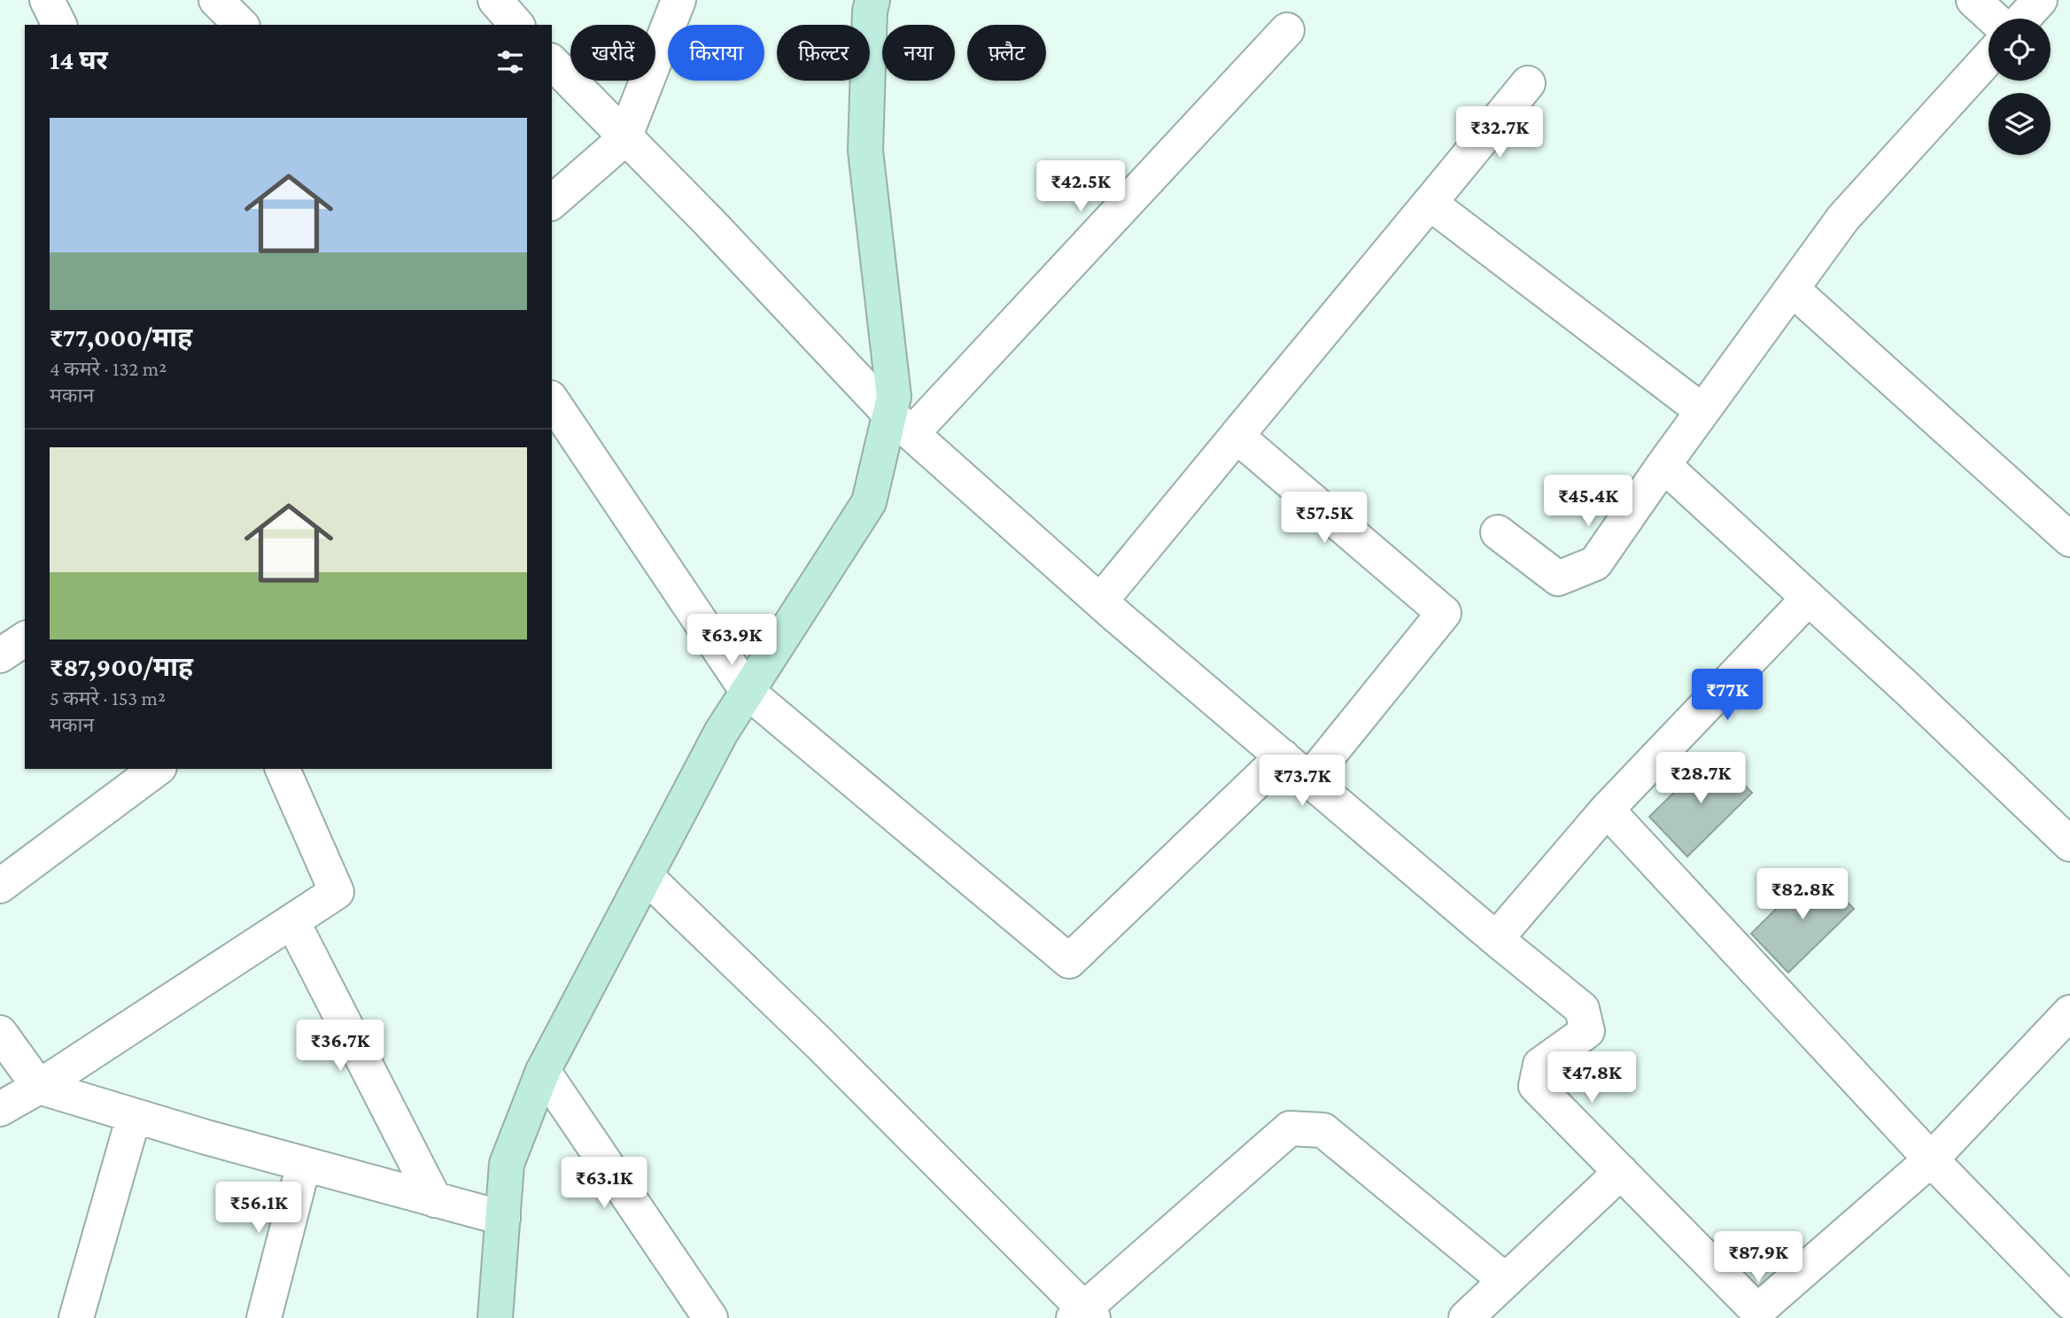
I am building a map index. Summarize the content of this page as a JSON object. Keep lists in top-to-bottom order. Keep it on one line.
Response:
{"page":{"chip":["खरीदें","किराया","फ़िल्टर","नया","फ़्लैट"],"heading":"14 घर","list":[{"name":"₹77,000/माह","note":"4 कमरे · 132 m² · मकान"},{"name":"₹87,900/माह","note":"5 कमरे · 153 m² · मकान"}],"price":["₹32.7K","₹42.5K","₹45.4K","₹57.5K","₹63.9K","₹77K","₹28.7K","₹73.7K","₹82.8K","₹36.7K","₹47.8K","₹63.1K","₹56.1K","₹87.9K"]}}
